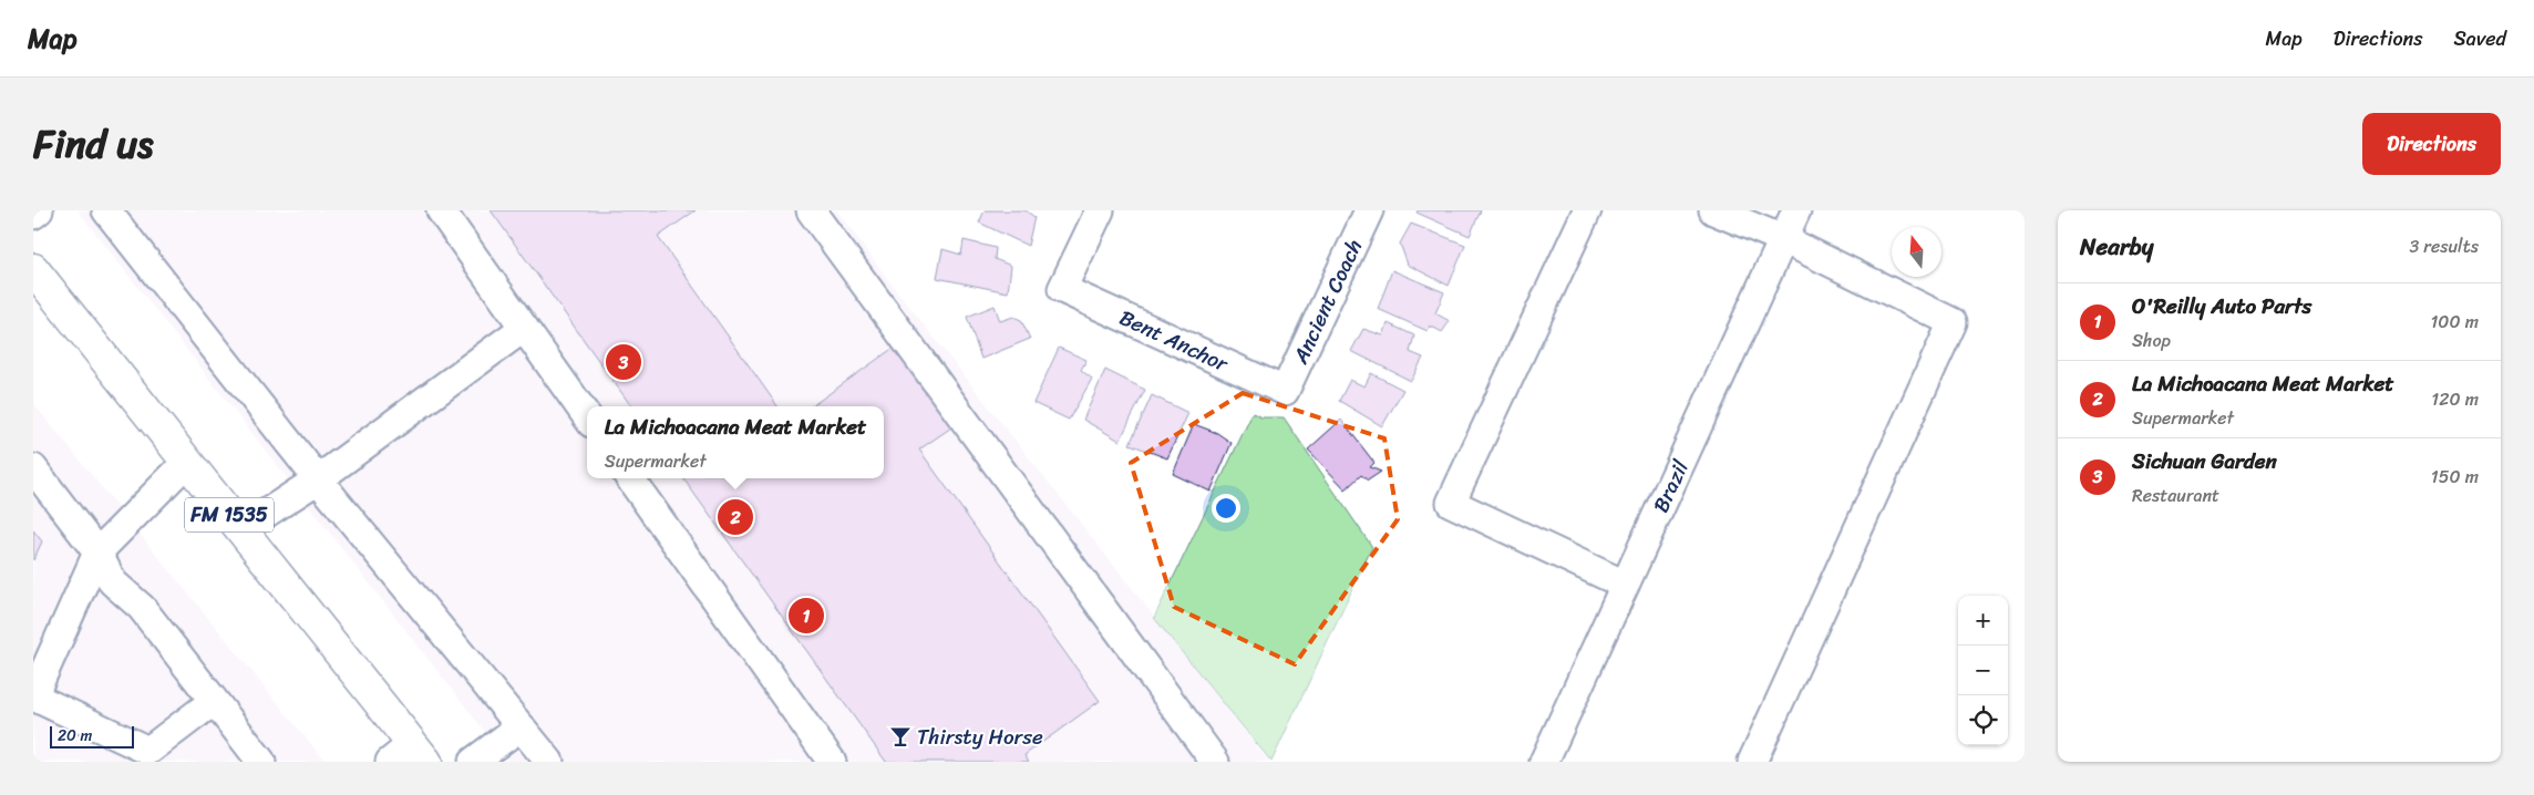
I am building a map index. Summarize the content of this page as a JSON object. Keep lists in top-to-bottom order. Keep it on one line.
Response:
{"streets":{"main road":["FM 1535"],"street":["Ancient Coach","Bent Anchor","Brazil"]},"crossings":[["Ancient Coach","Bent Anchor"]],"places":{"bar":["Thirsty Horse"]},"scale_bar":"20 m","north":"top","page":{"header":"Map","nav":["Map","Directions","Saved"],"title":"Find us","buttons":"Directions","heading":["Nearby","3 results"],"list":[{"mark":"1","name":"O'Reilly Auto Parts","note":"Shop","value":"100 m"},{"mark":"2","name":"La Michoacana Meat Market","note":"Supermarket","value":"120 m"},{"mark":"3","name":"Sichuan Garden","note":"Restaurant","value":"150 m"}],"pins":["3","2","1"],"popup":["La Michoacana Meat Market","Supermarket"],"map_buttons":["+","−"],"scale":"20 m"}}
